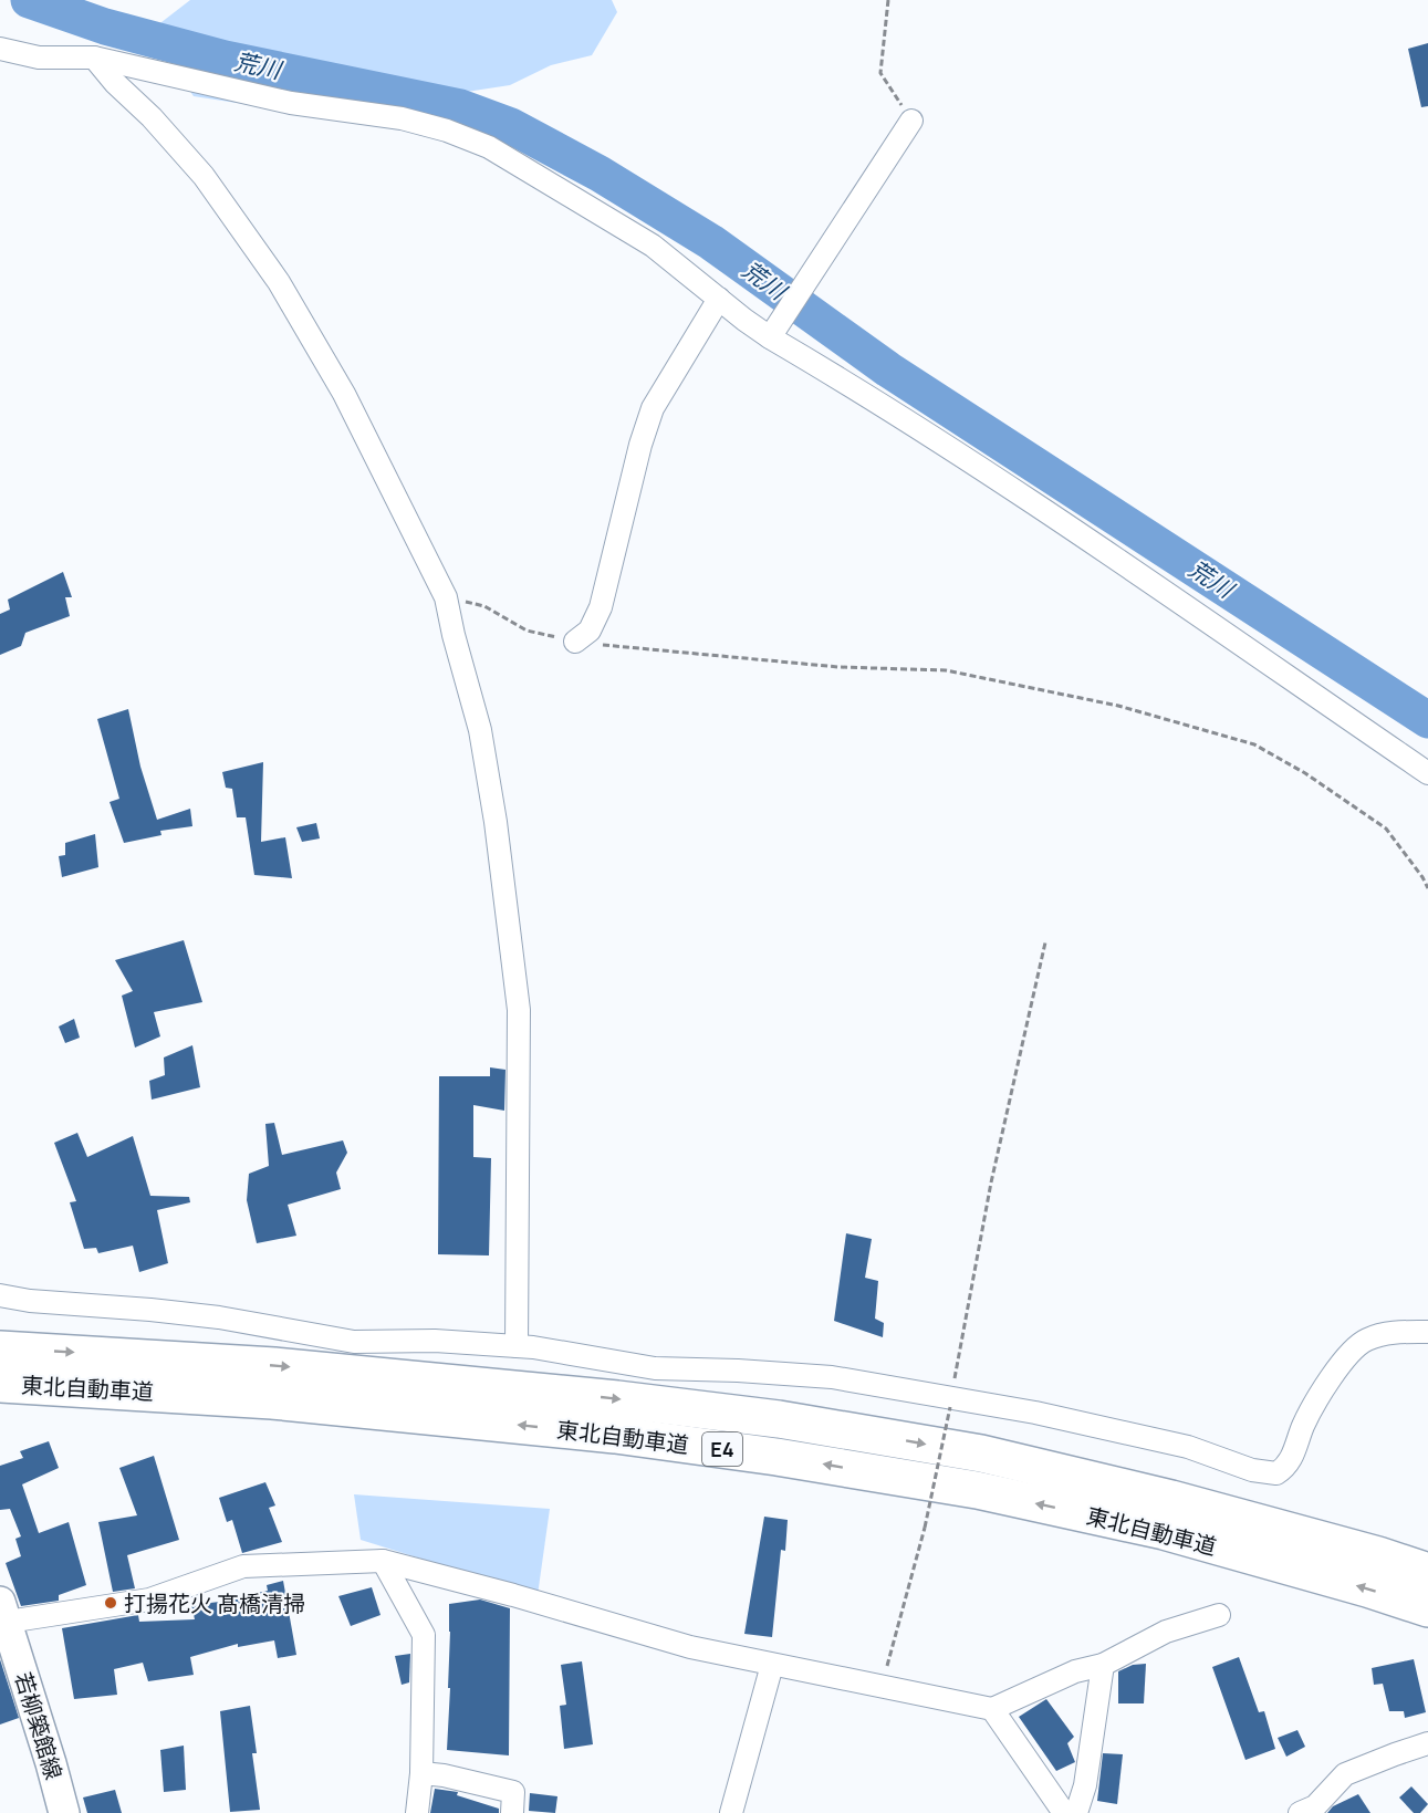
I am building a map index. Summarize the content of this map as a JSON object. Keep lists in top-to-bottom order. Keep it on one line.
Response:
{"streets":{"highway":["東北自動車道","E4"],"main road":["若柳築館線"]},"water":["荒川"],"places":["打揚花火 髙橋清掃"]}
